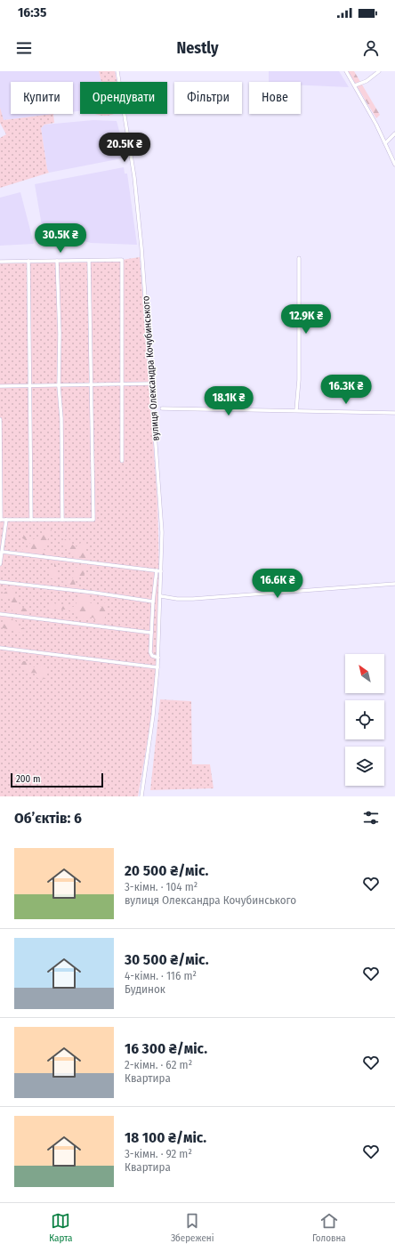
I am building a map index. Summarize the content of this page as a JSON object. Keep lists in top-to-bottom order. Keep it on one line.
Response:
{"streets":{"street":["вулиця Олександра Кочубинського"]},"scale_bar":"200 m","north":"top left","page":{"status":"16:35","header":"Nestly","chip":["Купити","Орендувати","Фільтри","Нове"],"price":["20.5K ₴","30.5K ₴","12.9K ₴","16.3K ₴","18.1K ₴","16.6K ₴"],"scale":"200 m","heading":"Об’єктів: 6","list":[{"name":"20 500 ₴/міс.","note":"3-кімн. · 104 m² · вулиця Олександра Кочубинського"},{"name":"30 500 ₴/міс.","note":"4-кімн. · 116 m² · Будинок"},{"name":"16 300 ₴/міс.","note":"2-кімн. · 62 m² · Квартира"},{"name":"18 100 ₴/міс.","note":"3-кімн. · 92 m² · Квартира"}],"tabs":["Карта","Збережені","Головна"]}}
